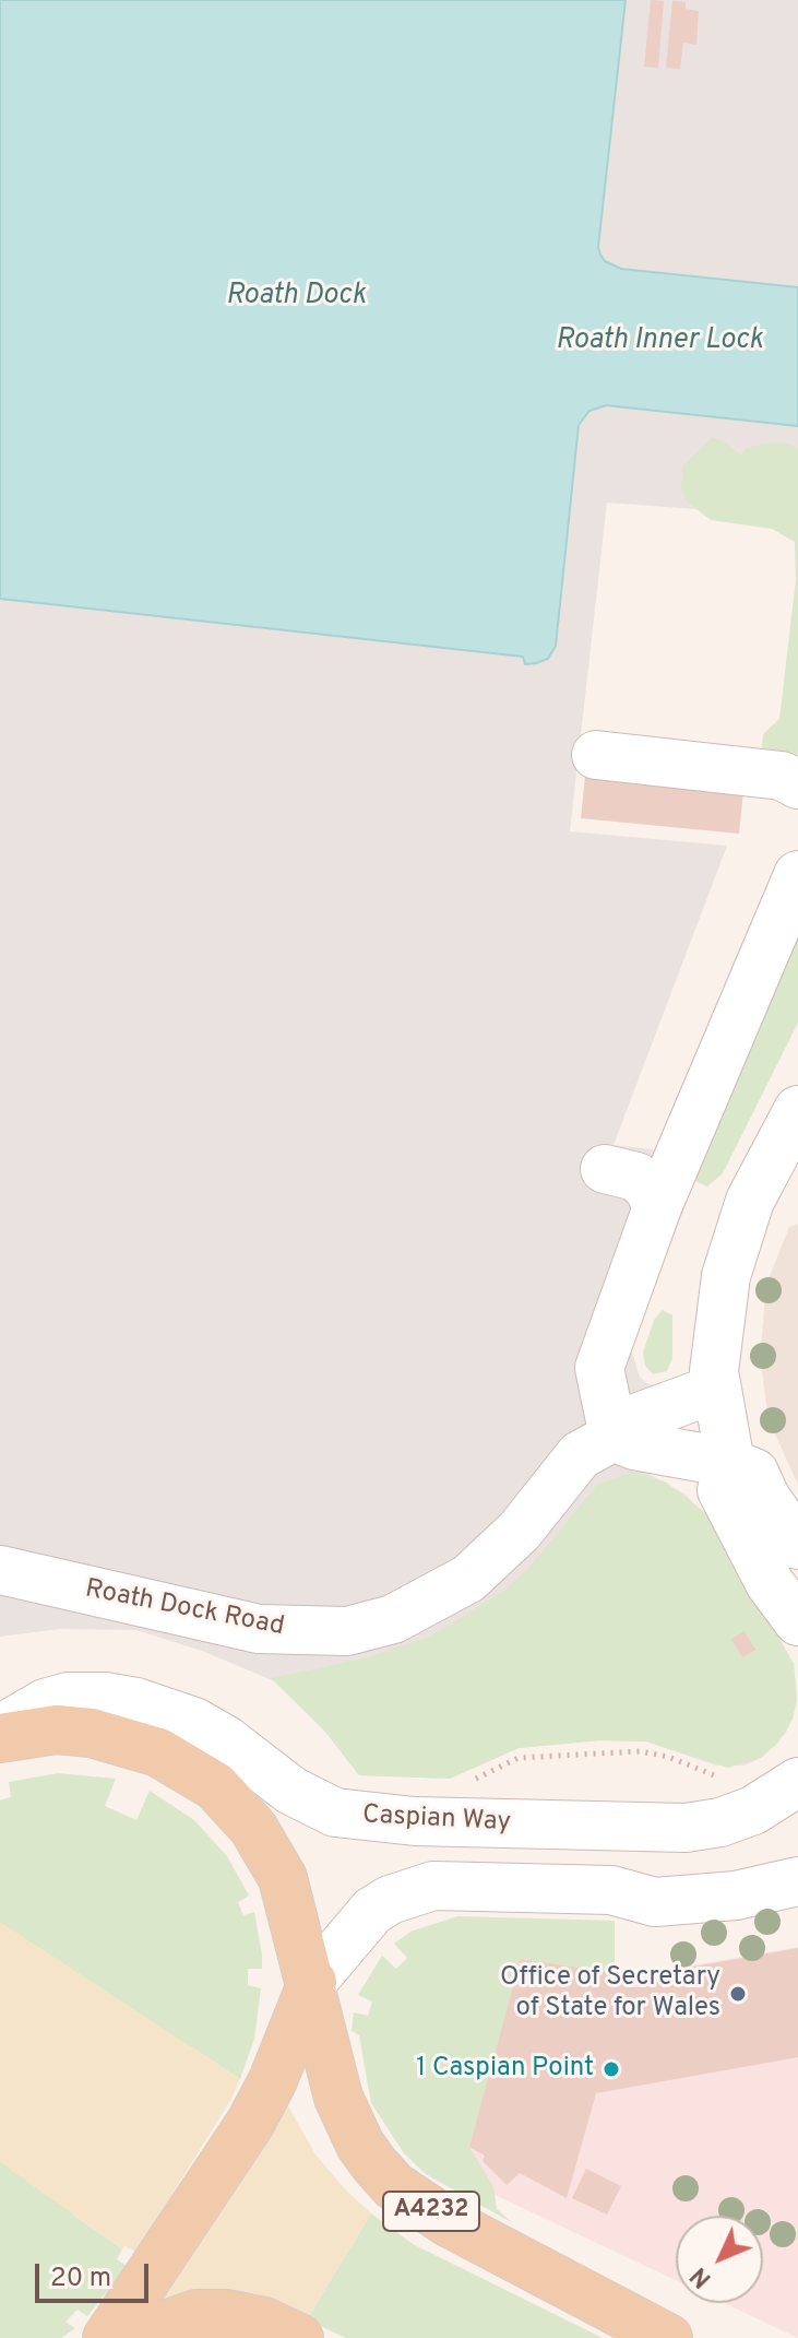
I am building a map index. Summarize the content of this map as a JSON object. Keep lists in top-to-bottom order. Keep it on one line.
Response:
{"streets":{"main road":["A4232"],"street":["Roath Dock Road","Caspian Way"]},"water":["Roath Dock","Roath Inner Lock"],"places":["Office of Secretary of State for Wales","1 Caspian Point"],"scale_bar":"20 m","north":"bottom left"}
